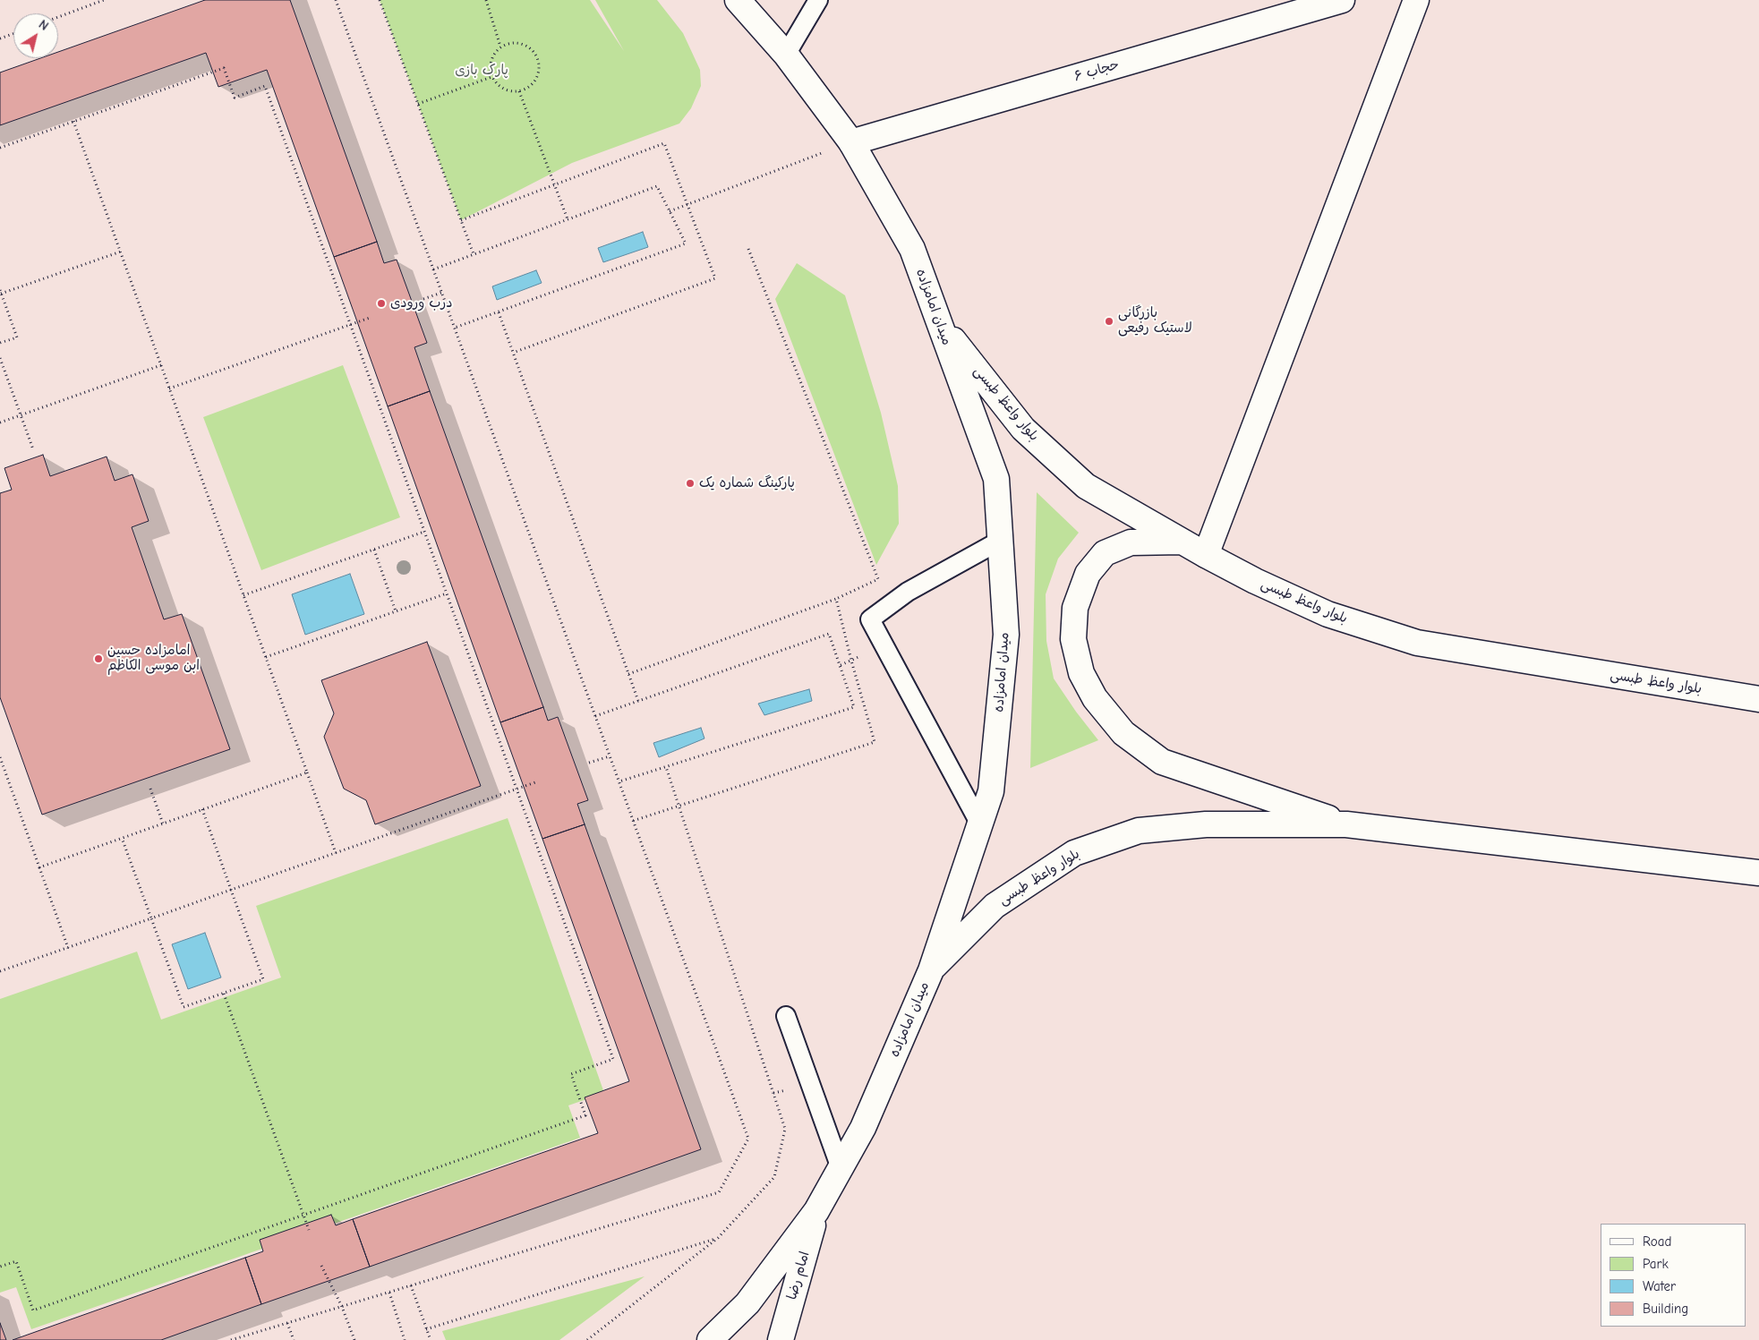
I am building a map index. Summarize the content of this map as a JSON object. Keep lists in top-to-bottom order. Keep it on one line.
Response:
{"streets":{"main road":["حجاب ۶","میدان امامزاده","بلوار واعظ طبسی","امام رضا"]},"crossings":[["حجاب ۶","میدان امامزاده"],["میدان امامزاده","بلوار واعظ طبسی"],["میدان امامزاده","امام رضا"]],"parks":["پارک بازی"],"places":["درب ورودی","بازرگانی لاستیک رفیعی","پارکینگ شماره یک","امامزاده حسین ابن موسی الکاظم"],"legend":["Road","Park","Water","Building"],"north":"top right"}
